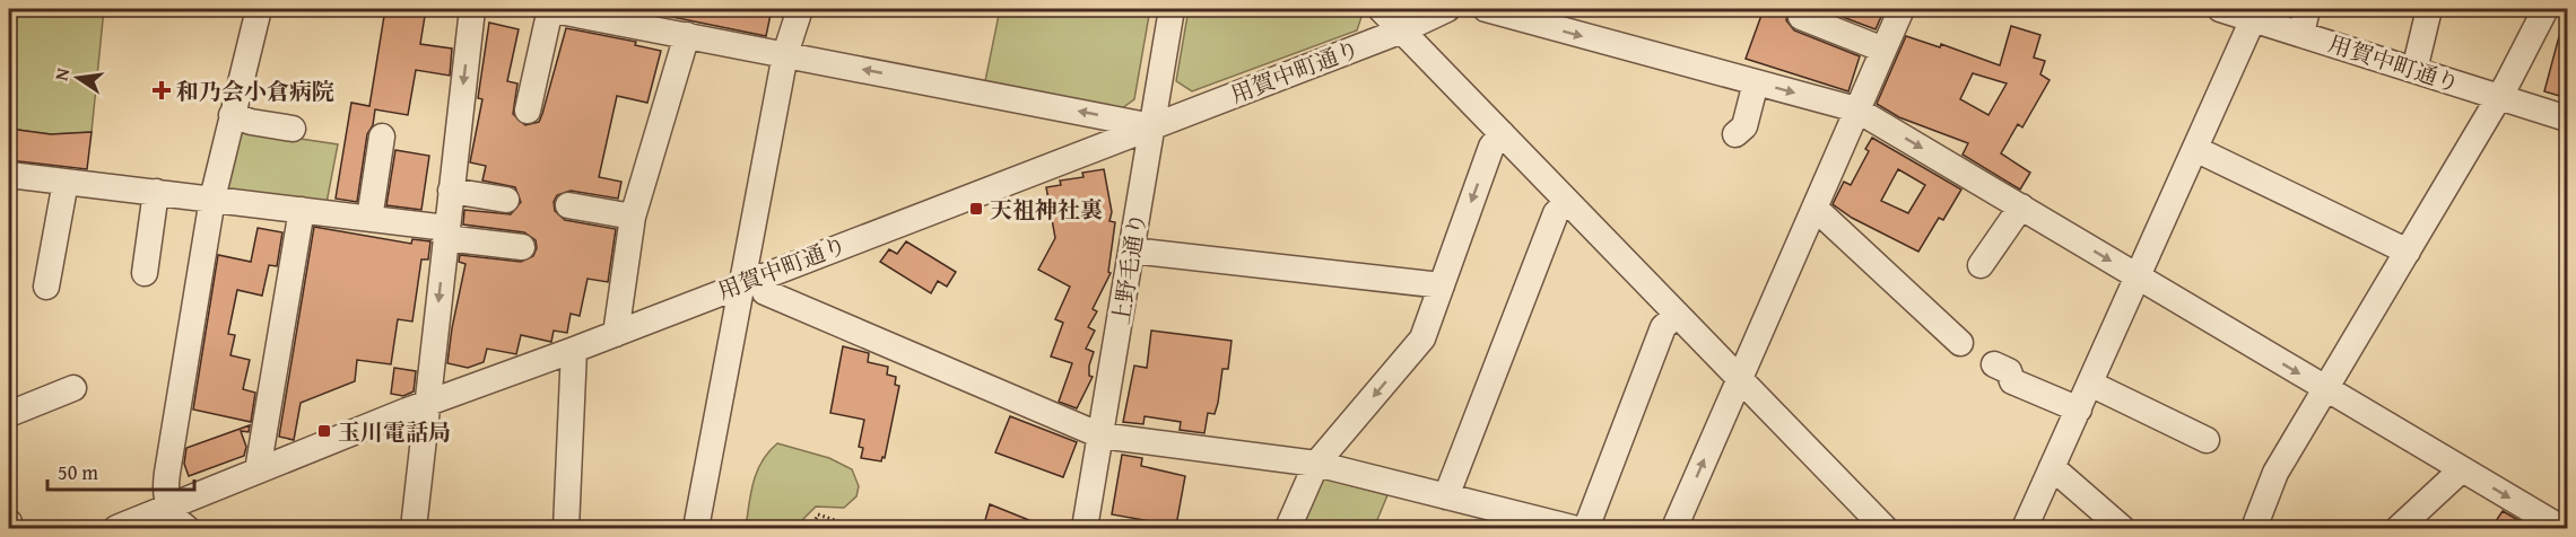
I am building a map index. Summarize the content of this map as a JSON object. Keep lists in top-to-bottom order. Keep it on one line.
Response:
{"streets":{"street":["用賀中町通り","上野毛通り"]},"crossings":[["用賀中町通り","上野毛通り"]],"places":{"health":["和乃会小倉病院"],"transit":["天祖神社裏","玉川電話局"]},"scale_bar":"50 m","north":"left"}
